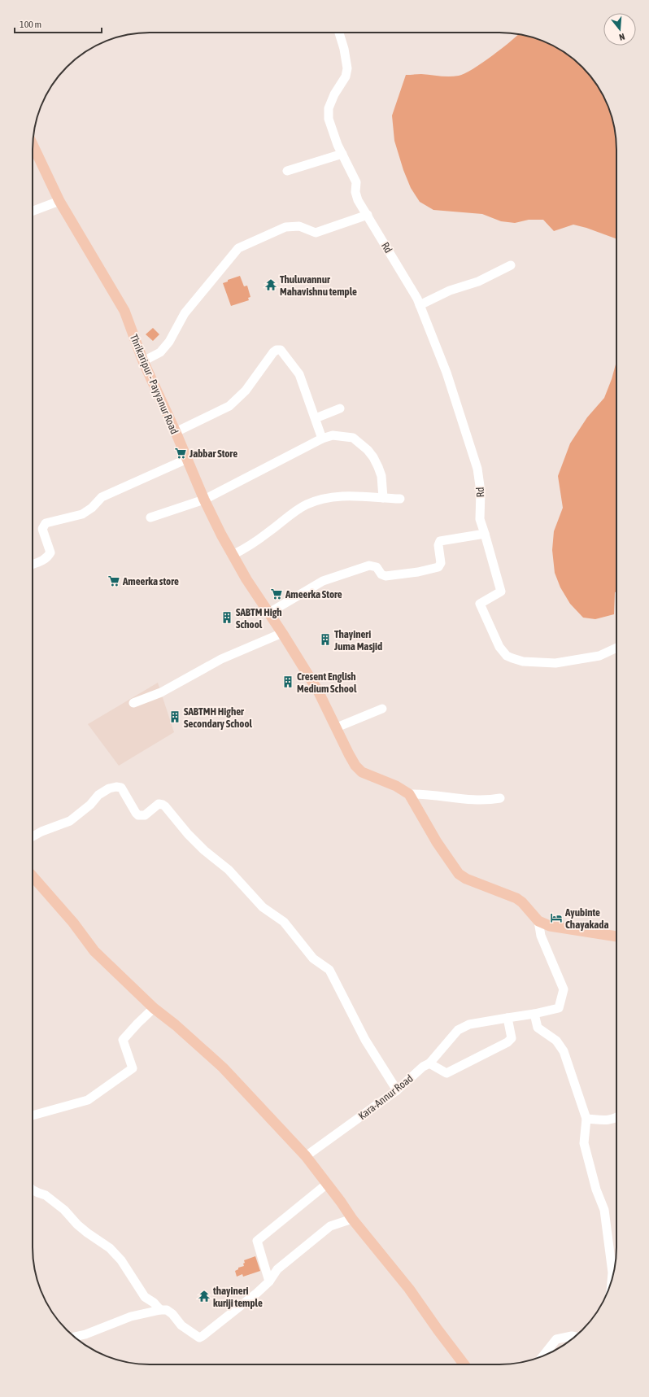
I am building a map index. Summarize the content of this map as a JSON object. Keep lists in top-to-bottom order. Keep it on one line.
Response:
{"streets":{"main road":["Thrikaripur - Payyanur Road"],"street":["Rd","Kara-Annur Road"]},"places":{"temple":["Thuluvannur Mahavishnu temple","thayineri kuriji temple"],"supermarket":["Jabbar Store","Ameerka store","Ameerka Store"],"building":["SABTM High School","Thayineri Juma Masjid","Cresent English Medium School","SABTMH Higher Secondary School"],"hotel":["Ayubinte Chayakada"]},"scale_bar":"100 m","north":"bottom"}
